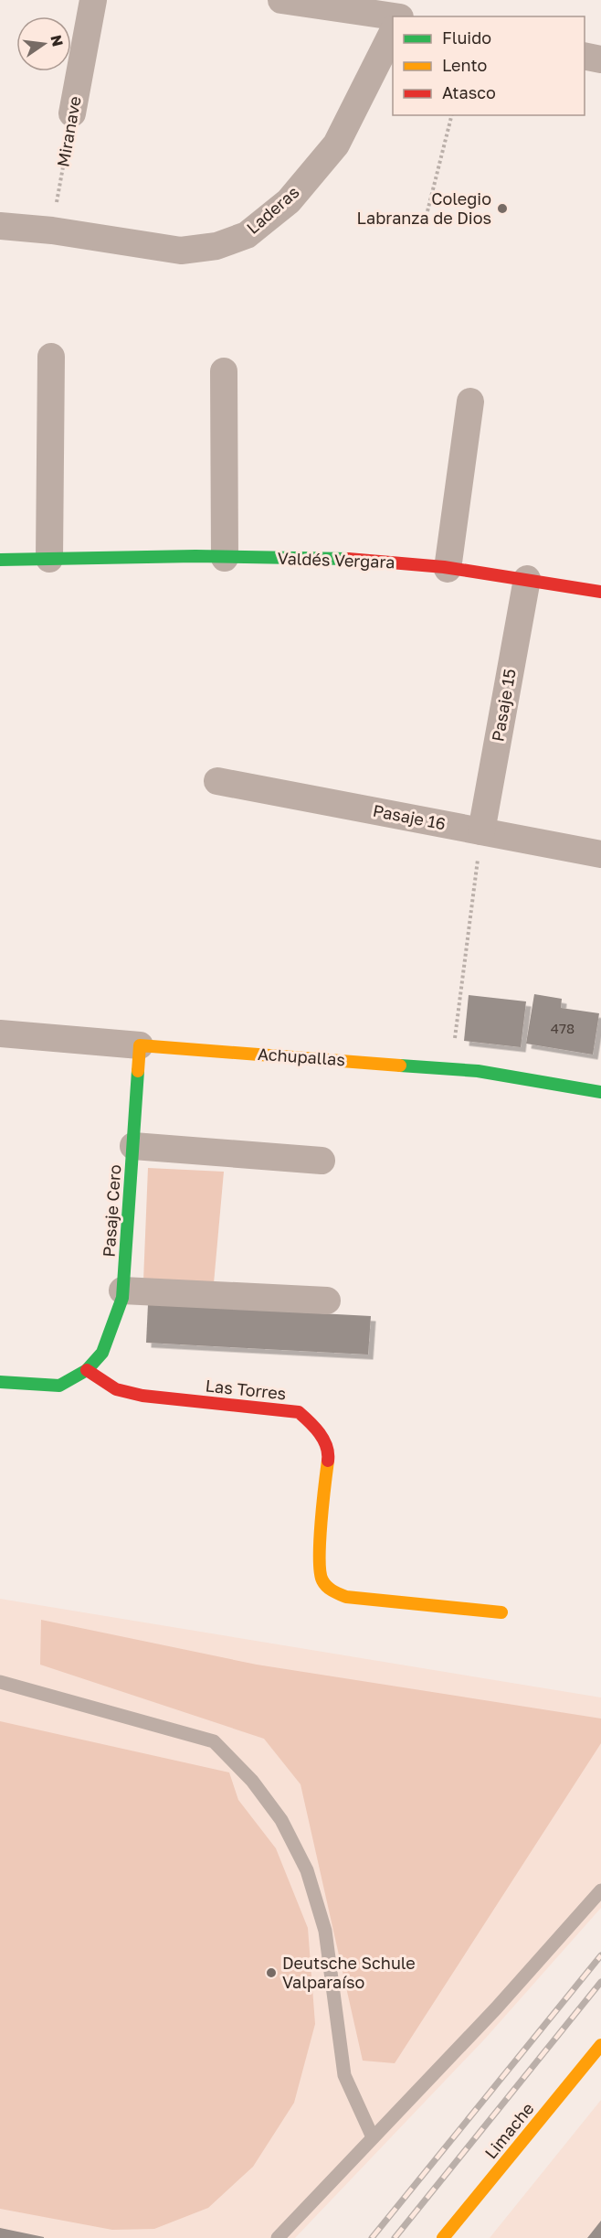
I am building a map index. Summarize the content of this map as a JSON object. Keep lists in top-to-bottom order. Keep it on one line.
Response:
{"streets":{"street":["Miranave","Laderas","Valdés Vergara","Pasaje 15","Pasaje 16","Achupallas","Pasaje Cero","Las Torres","Limache"]},"crossings":[["Miranave","Laderas"],["Valdés Vergara","Pasaje 15"],["Pasaje 15","Pasaje 16"],["Achupallas","Pasaje Cero"],["Pasaje Cero","Las Torres"]],"places":["Colegio Labranza de Dios","Deutsche Schule Valparaíso"],"house_numbers":["478"],"legend":["Fluido","Lento","Atasco"],"north":"right"}
